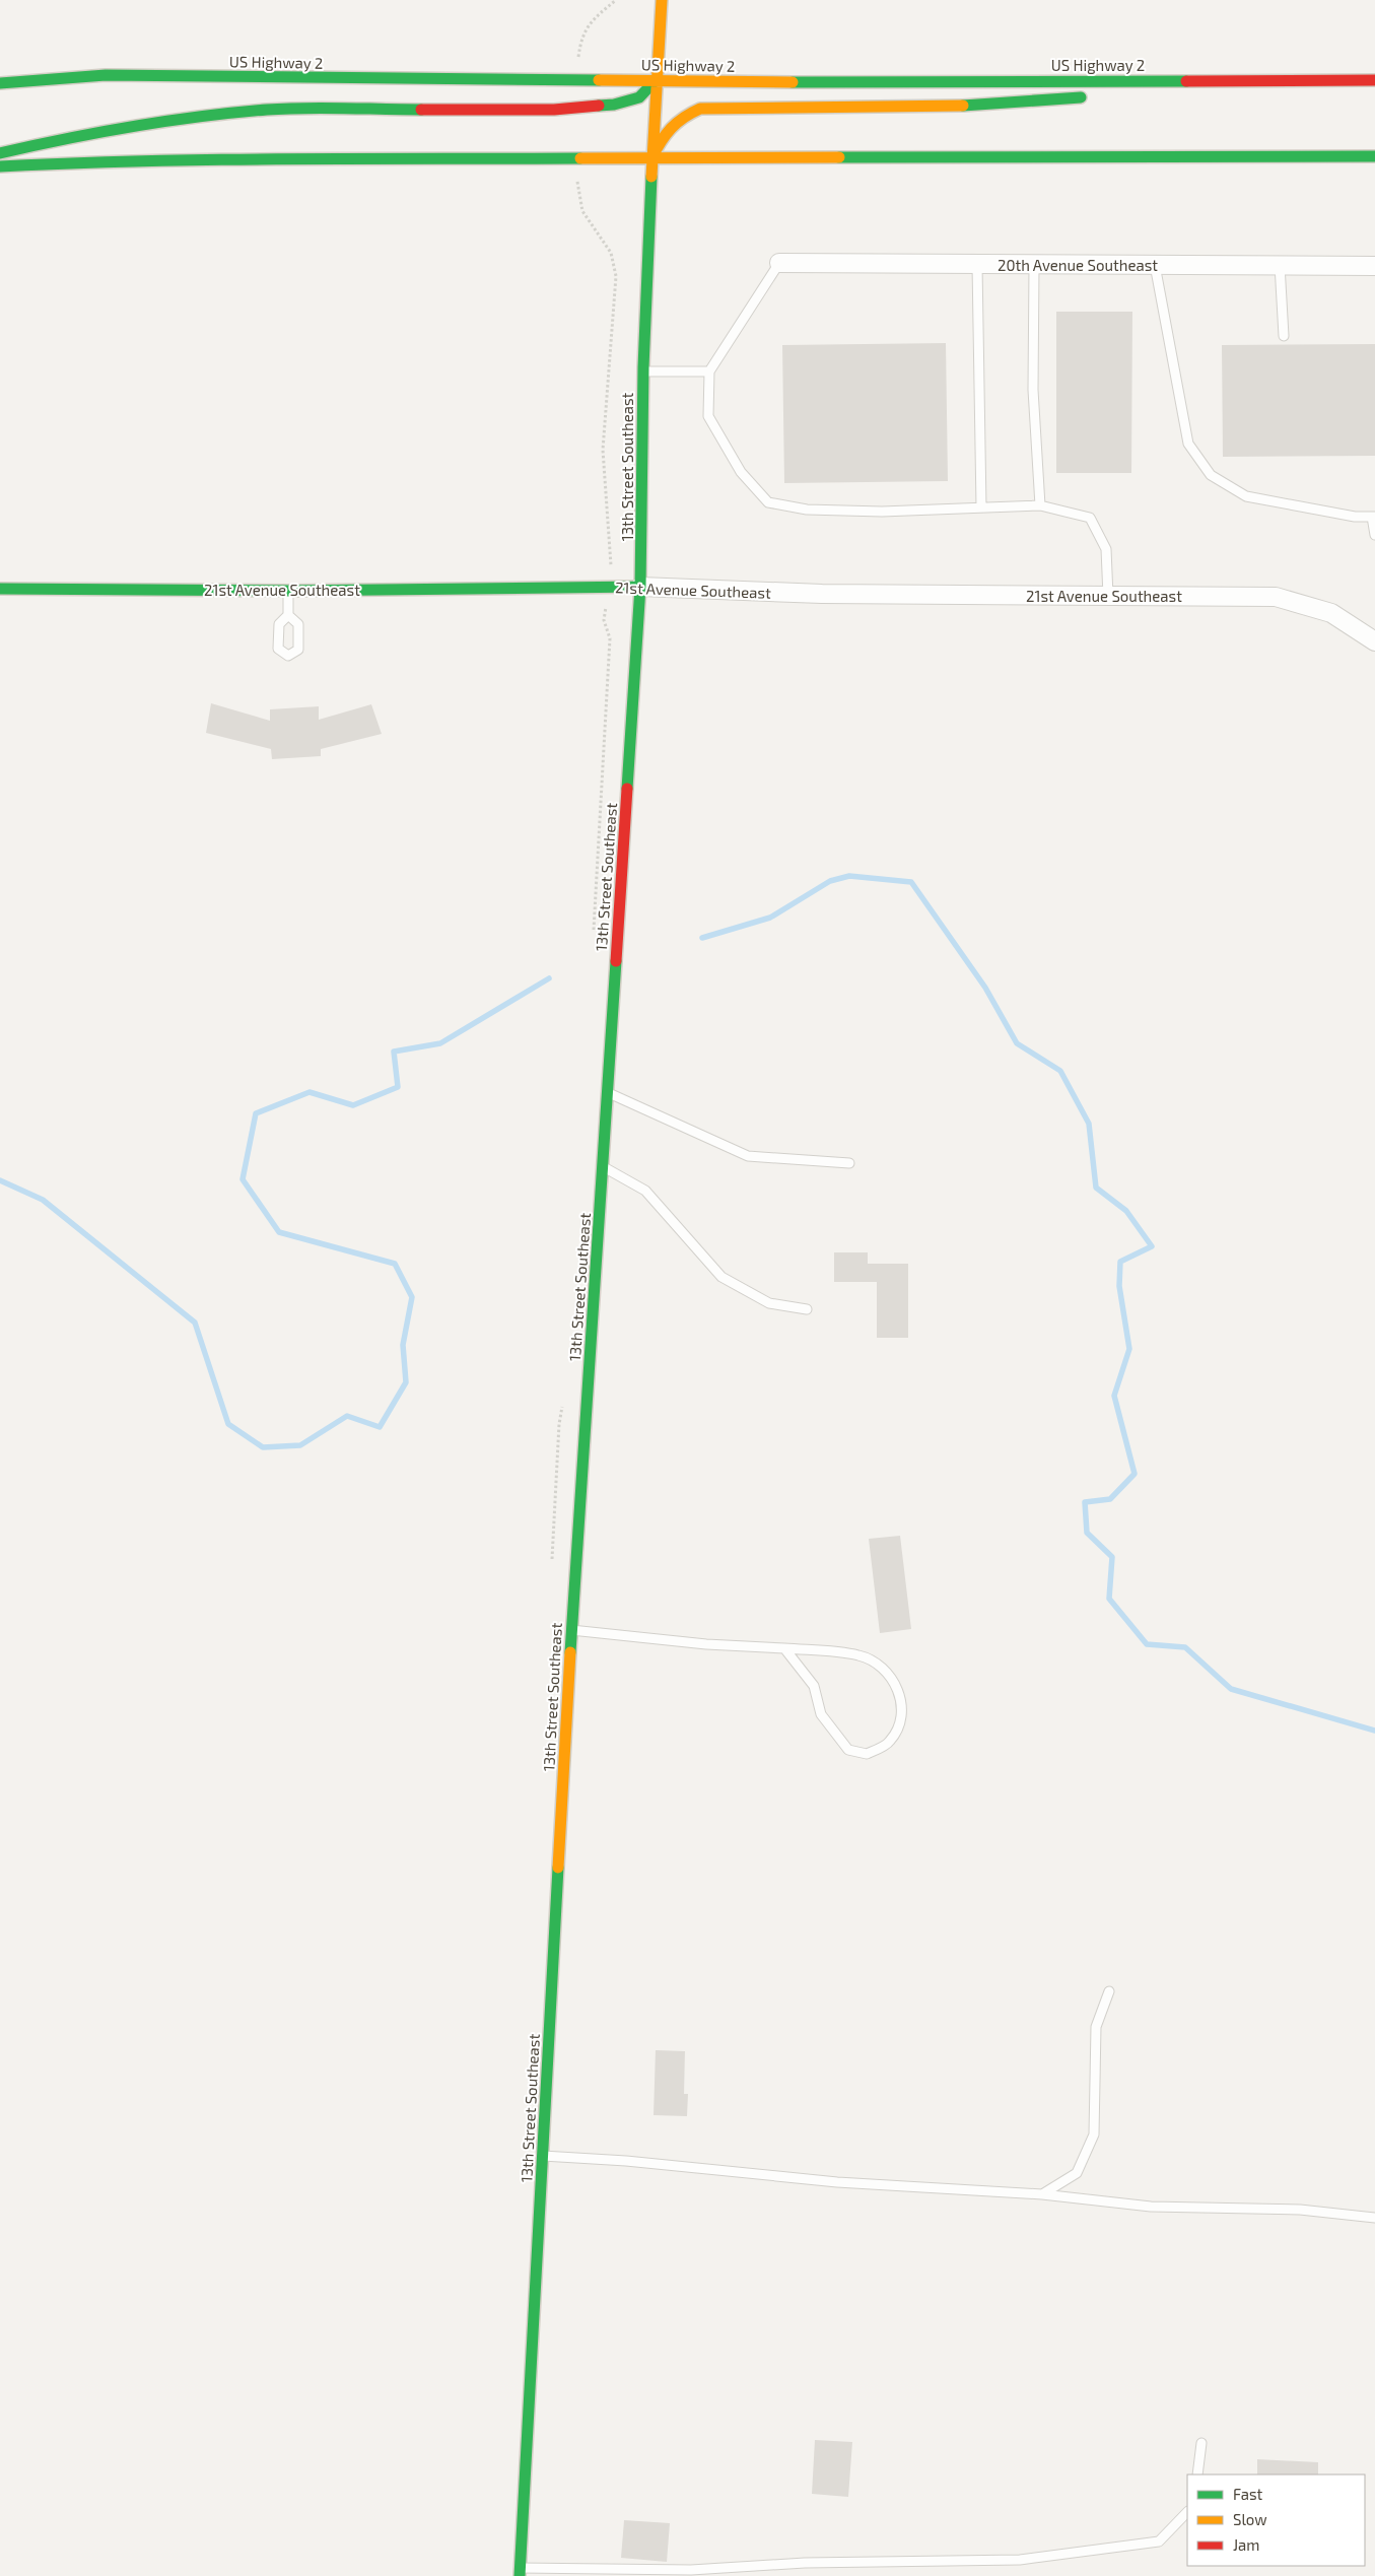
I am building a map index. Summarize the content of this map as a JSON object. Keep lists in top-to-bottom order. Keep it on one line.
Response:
{"streets":{"main road":["US Highway 2","13th Street Southeast","21st Avenue Southeast"],"street":["20th Avenue Southeast"]},"crossings":[["US Highway 2","13th Street Southeast"],["13th Street Southeast","21st Avenue Southeast"]],"legend":["Fast","Slow","Jam"]}
